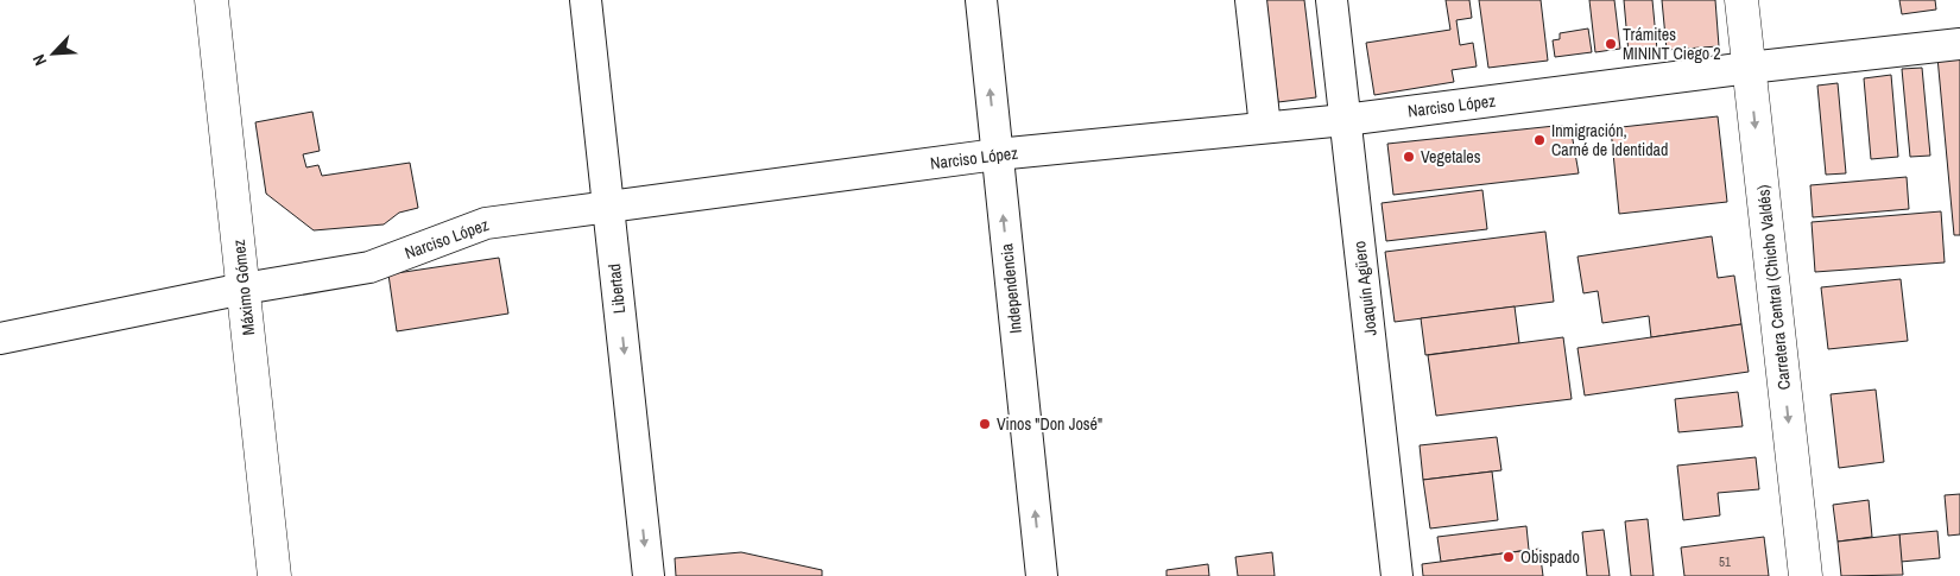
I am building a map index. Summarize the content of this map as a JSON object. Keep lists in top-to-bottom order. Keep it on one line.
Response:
{"streets":{"main road":["Máximo Gómez","Carretera Central (Chicho Valdés)"],"street":["Narciso López","Libertad","Independencia","Joaquín Agüero"]},"crossings":[["Narciso López","Máximo Gómez"],["Narciso López","Carretera Central (Chicho Valdés)"],["Narciso López","Libertad"],["Narciso López","Independencia"],["Narciso López","Joaquín Agüero"]],"one_way":["Carretera Central (Chicho Valdés)","Libertad","Independencia"],"places":["Trámites MININT Ciego 2","Inmigración, Carné de Identidad","Vegetales","Vinos \"Don José\"","Obispado"],"house_numbers":["51"],"north":"bottom left"}
